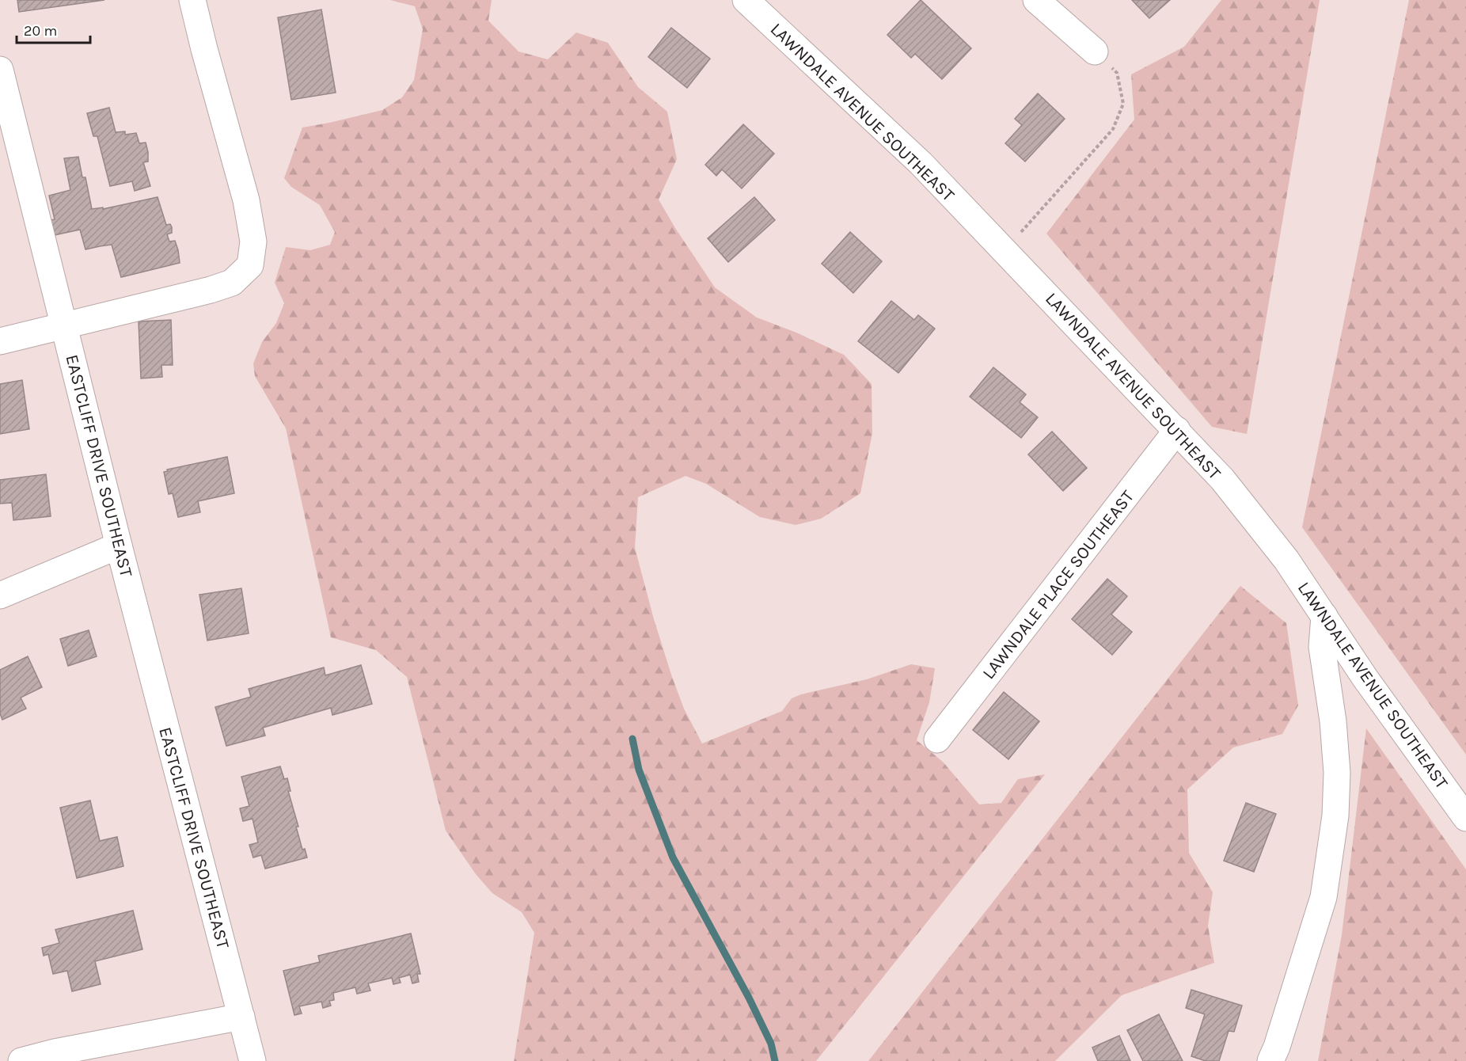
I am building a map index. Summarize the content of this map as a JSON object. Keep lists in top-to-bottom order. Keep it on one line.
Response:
{"streets":{"street":["LAWNDALE AVENUE SOUTHEAST","EASTCLIFF DRIVE SOUTHEAST","LAWNDALE PLACE SOUTHEAST"]},"crossings":[["LAWNDALE AVENUE SOUTHEAST","LAWNDALE PLACE SOUTHEAST"]],"scale_bar":"20 m"}
